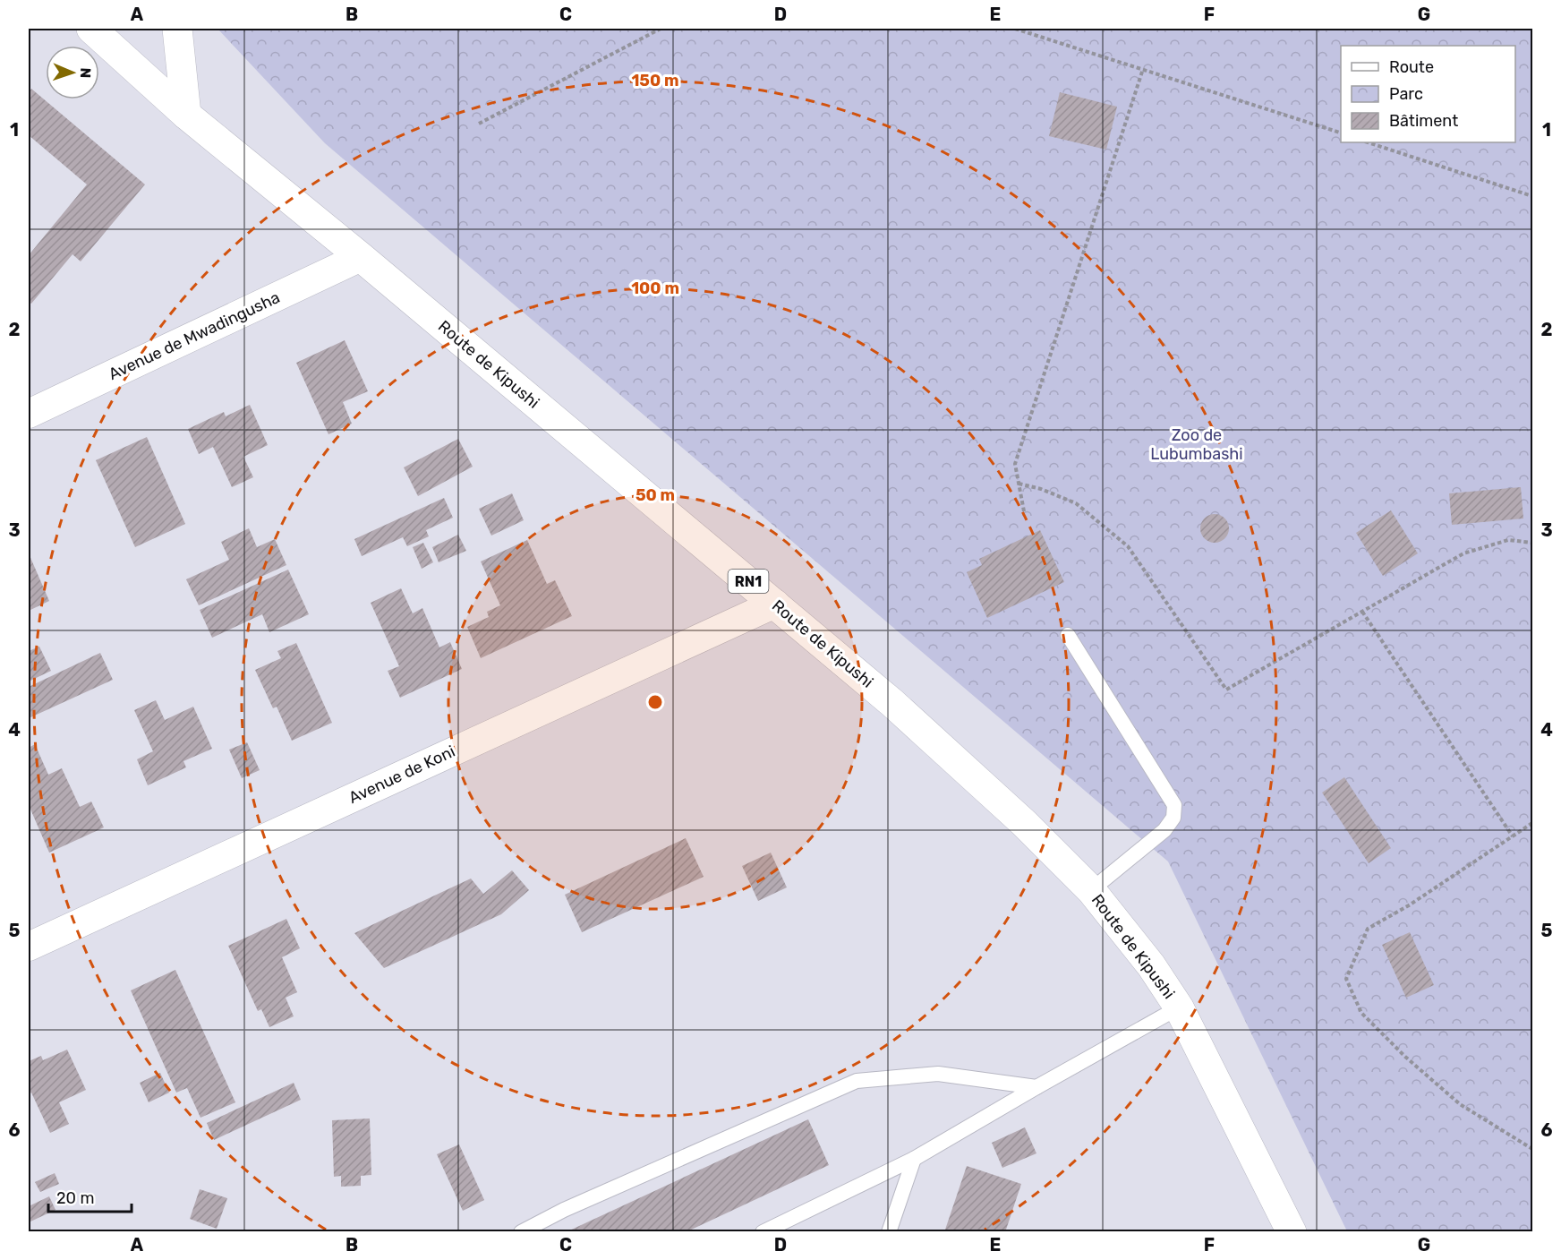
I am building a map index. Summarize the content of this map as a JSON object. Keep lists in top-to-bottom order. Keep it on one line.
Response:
{"streets":{"main road":["Route de Kipushi","RN1"],"street":["Avenue de Mwadingusha","Avenue de Koni"]},"crossings":[["Avenue de Mwadingusha","Route de Kipushi"],["Route de Kipushi","Avenue de Koni"]],"parks":["Zoo de Lubumbashi"],"legend":["Route","Parc","Bâtiment"],"scale_bar":"20 m","north":"right","grid":{"columns":["A","B","C","D","E","F","G"],"rows":["1","2","3","4","5","6"]},"rings":["150 m","100 m","50 m"]}
